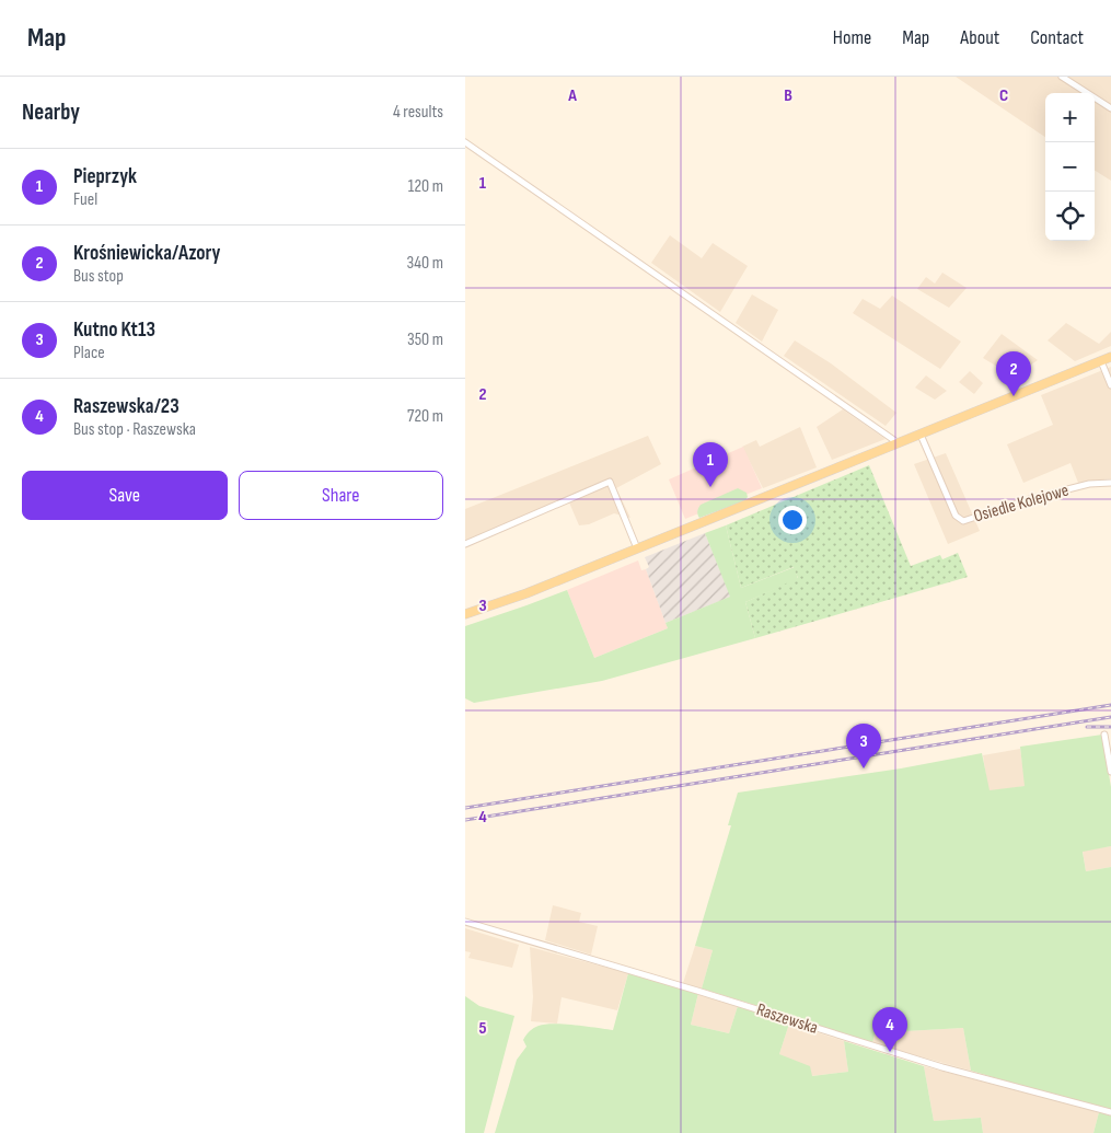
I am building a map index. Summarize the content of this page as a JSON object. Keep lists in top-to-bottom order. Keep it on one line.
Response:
{"streets":{"street":["Osiedle Kolejowe","Raszewska"]},"page":{"header":"Map","nav":["Home","Map","About","Contact"],"heading":["Nearby","4 results"],"map_buttons":["+","−"],"list":[{"mark":"1","name":"Pieprzyk","note":"Fuel","value":"120 m"},{"mark":"2","name":"Krośniewicka/Azory","note":"Bus stop","value":"340 m"},{"mark":"3","name":"Kutno Kt13","note":"Place","value":"350 m"},{"mark":"4","name":"Raszewska/23","note":"Bus stop · Raszewska","value":"720 m"}],"pins":["2","1","3","4"],"buttons":["Save","Share"]},"grid":{"columns":["A","B","C"],"rows":["1","2","3","4","5"]}}
